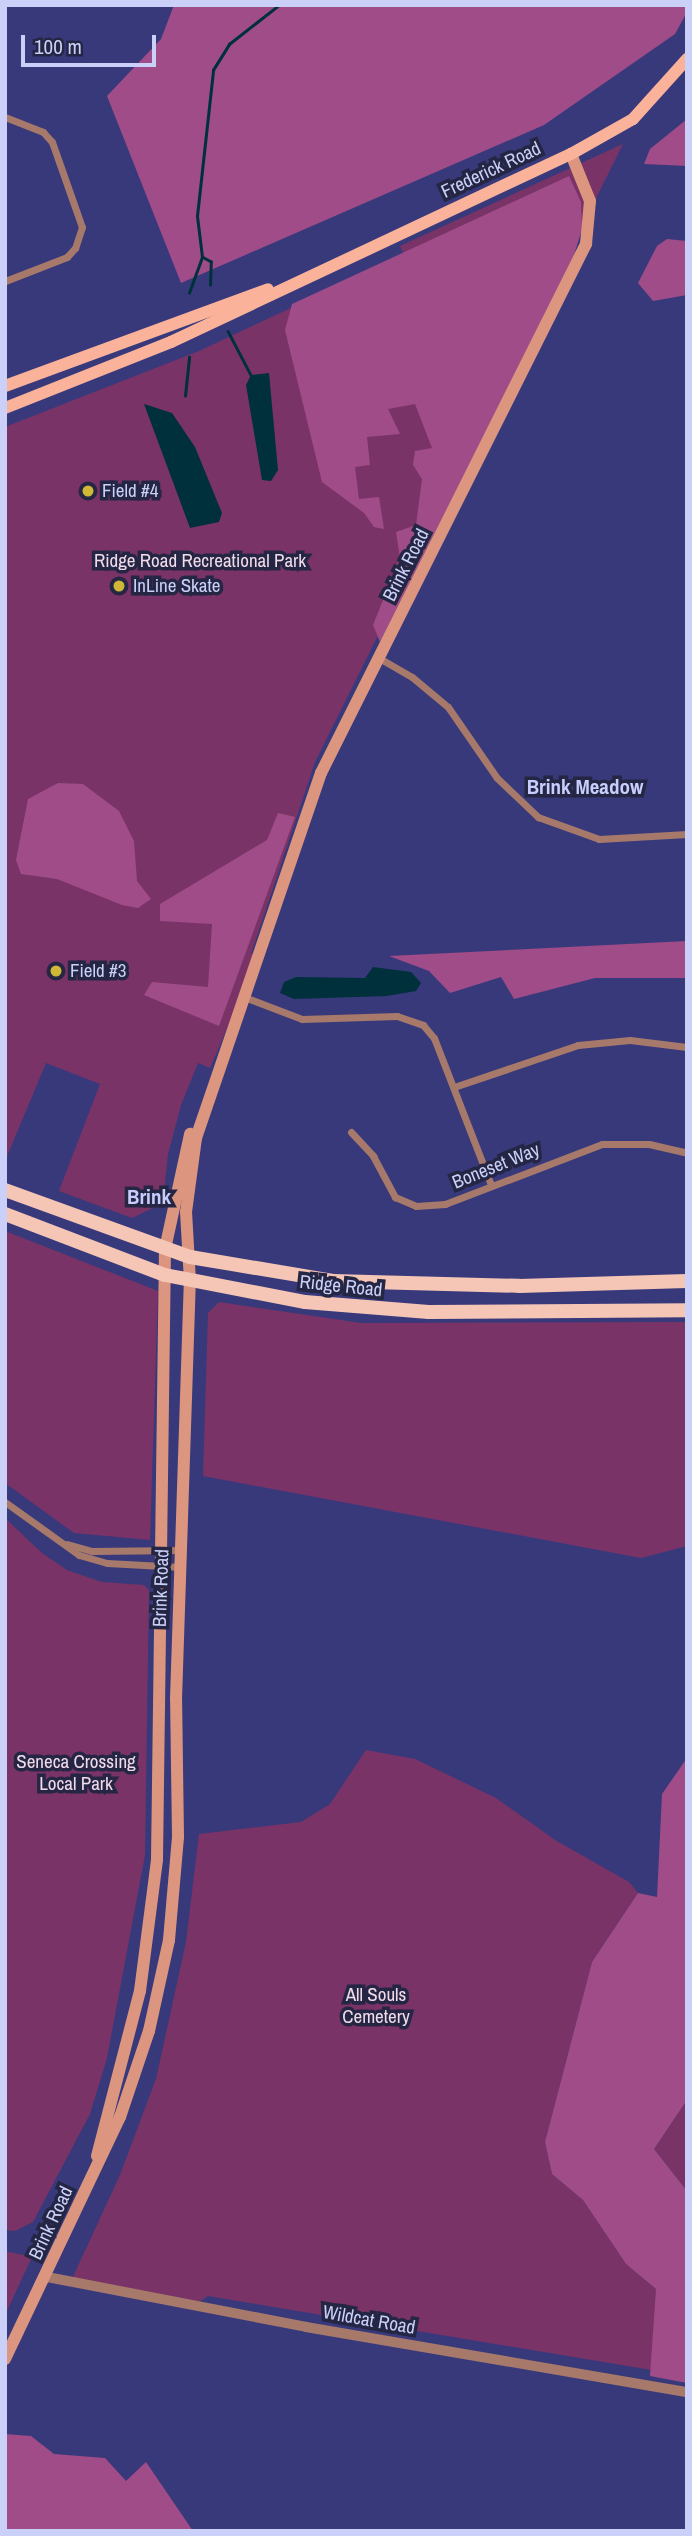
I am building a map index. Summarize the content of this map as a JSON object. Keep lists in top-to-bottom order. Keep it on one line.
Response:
{"streets":{"highway":["Ridge Road"],"main road":["Frederick Road","Brink Road"],"street":["Boneset Way","Wildcat Road"]},"crossings":[["Frederick Road","Brink Road"],["Brink Road","Ridge Road"],["Brink Road","Wildcat Road"]],"districts":["Brink Meadow","Brink"],"parks":["Ridge Road Recreational Park","Seneca Crossing Local Park","All Souls Cemetery"],"places":["Field #4","InLine Skate","Field #3"],"scale_bar":"100 m"}
